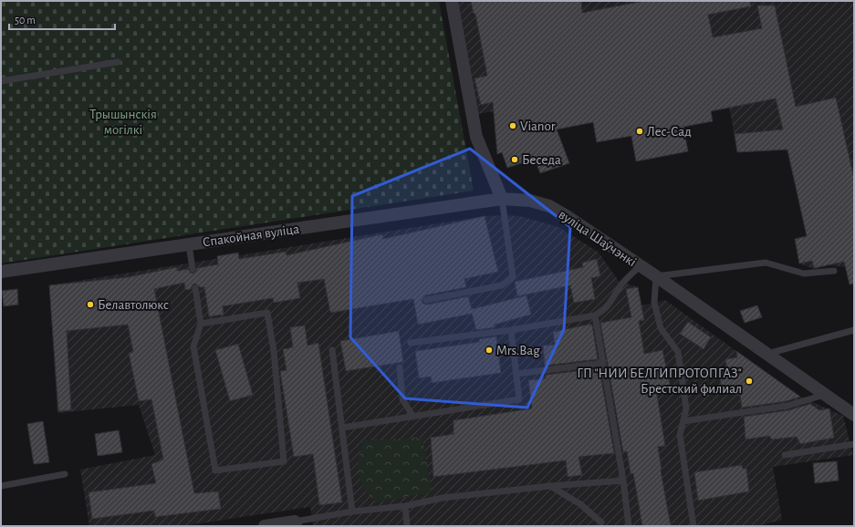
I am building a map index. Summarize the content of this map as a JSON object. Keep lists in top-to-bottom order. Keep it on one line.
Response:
{"streets":{"street":["Спакойная вуліца","вуліца Шаўчэнкі"]},"crossings":[["Спакойная вуліца","вуліца Шаўчэнкі"]],"parks":["Трышынскія могілкі"],"places":["Vianor","Лес-Сад","Беседа","Белавтолюкс","Mrs.Bag","ГП \"НИИ БЕЛГИПРОТОПГАЗ\" Брестский филиал"],"scale_bar":"50 m"}
